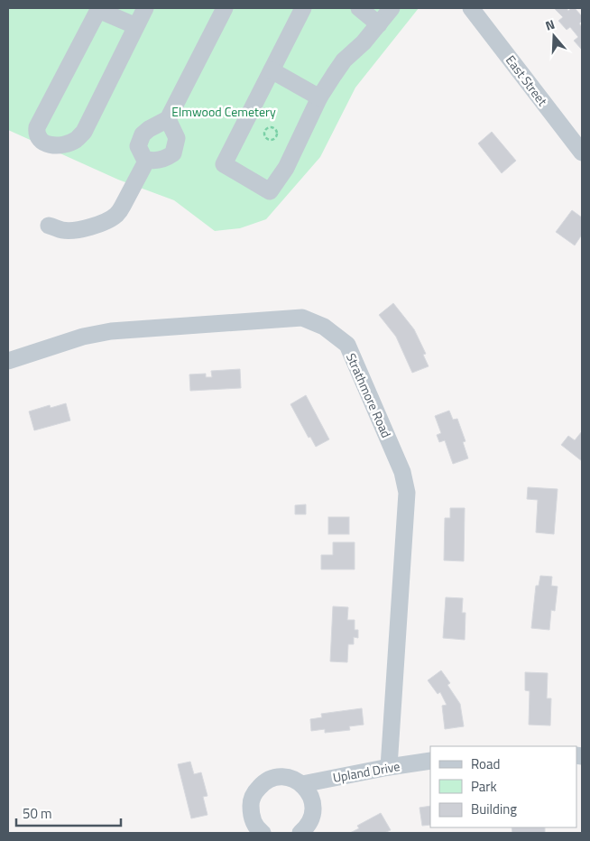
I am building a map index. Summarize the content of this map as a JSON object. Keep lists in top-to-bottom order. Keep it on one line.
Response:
{"streets":{"street":["East Street","Strathmore Road","Upland Drive"]},"crossings":[["Strathmore Road","Upland Drive"]],"parks":["Elmwood Cemetery"],"legend":["Road","Park","Building"],"scale_bar":"50 m","north":"top"}
